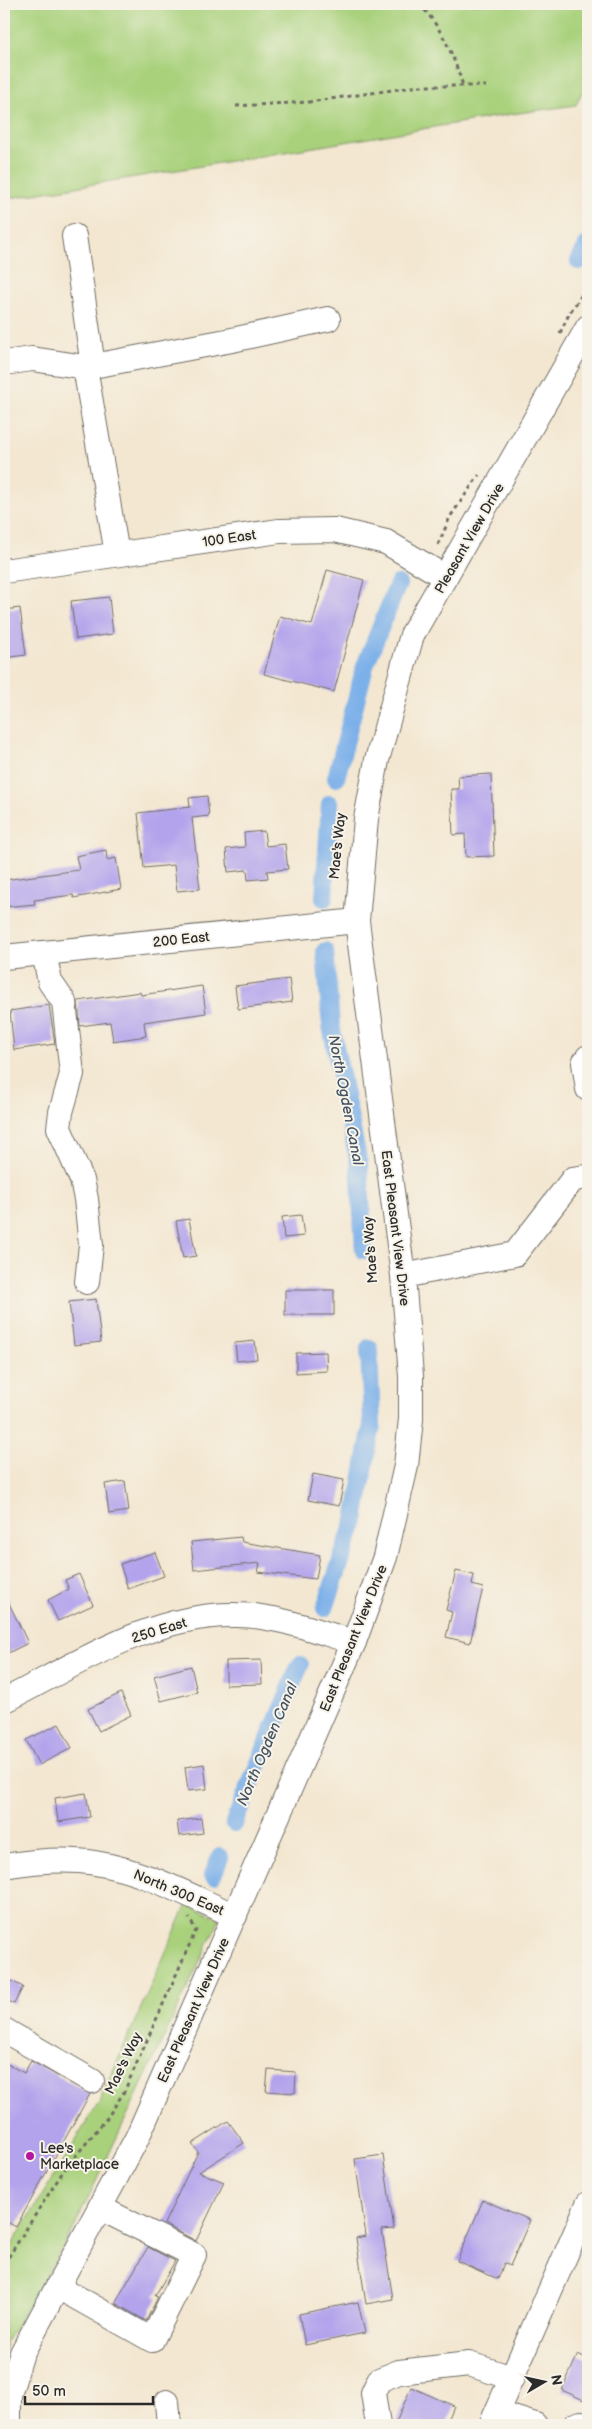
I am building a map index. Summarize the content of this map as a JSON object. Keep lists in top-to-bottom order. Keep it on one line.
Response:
{"streets":{"street":["100 East","Pleasant View Drive","200 East","East Pleasant View Drive","250 East","North 300 East"],"path":["Mae's Way"]},"crossings":[["100 East","Pleasant View Drive"],["Pleasant View Drive","East Pleasant View Drive"],["200 East","East Pleasant View Drive"],["East Pleasant View Drive","250 East"],["East Pleasant View Drive","North 300 East"]],"water":["North Ogden Canal"],"places":["Lee's Marketplace"],"scale_bar":"50 m","north":"right"}
